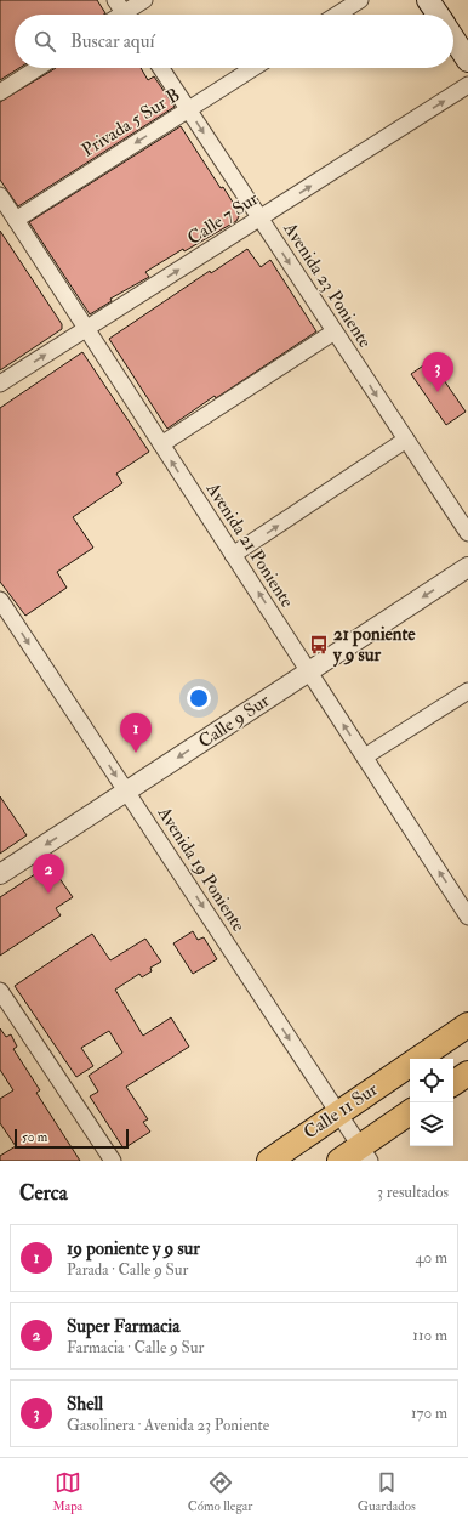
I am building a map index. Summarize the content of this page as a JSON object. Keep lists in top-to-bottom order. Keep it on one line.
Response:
{"streets":{"main road":["Calle 11 Sur"],"street":["Privada 5 Sur B","Calle 7 Sur","Avenida 23 Poniente","Avenida 21 Poniente","Calle 9 Sur","Avenida 19 Poniente"]},"crossings":[["Privada 5 Sur B","Avenida 23 Poniente"],["Privada 5 Sur B","Avenida 21 Poniente"],["Calle 7 Sur","Avenida 23 Poniente"],["Calle 7 Sur","Avenida 21 Poniente"],["Avenida 21 Poniente","Calle 9 Sur"],["Calle 9 Sur","Avenida 19 Poniente"],["Avenida 19 Poniente","Calle 11 Sur"]],"one_way":["Privada 5 Sur B","Avenida 23 Poniente","Avenida 21 Poniente","Avenida 19 Poniente"],"places":{"bus stop":["21 poniente y 9 sur"]},"scale_bar":"50 m","page":{"search":"Buscar aquí","pins":["3","1","2"],"scale":"50 m","heading":["Cerca","3 resultados"],"list":[{"mark":"1","name":"19 poniente y 9 sur","note":"Parada · Calle 9 Sur","value":"40 m"},{"mark":"2","name":"Super Farmacia","note":"Farmacia · Calle 9 Sur","value":"110 m"},{"mark":"3","name":"Shell","note":"Gasolinera · Avenida 23 Poniente","value":"170 m"}],"nav":["Mapa","Cómo llegar","Guardados"]}}
